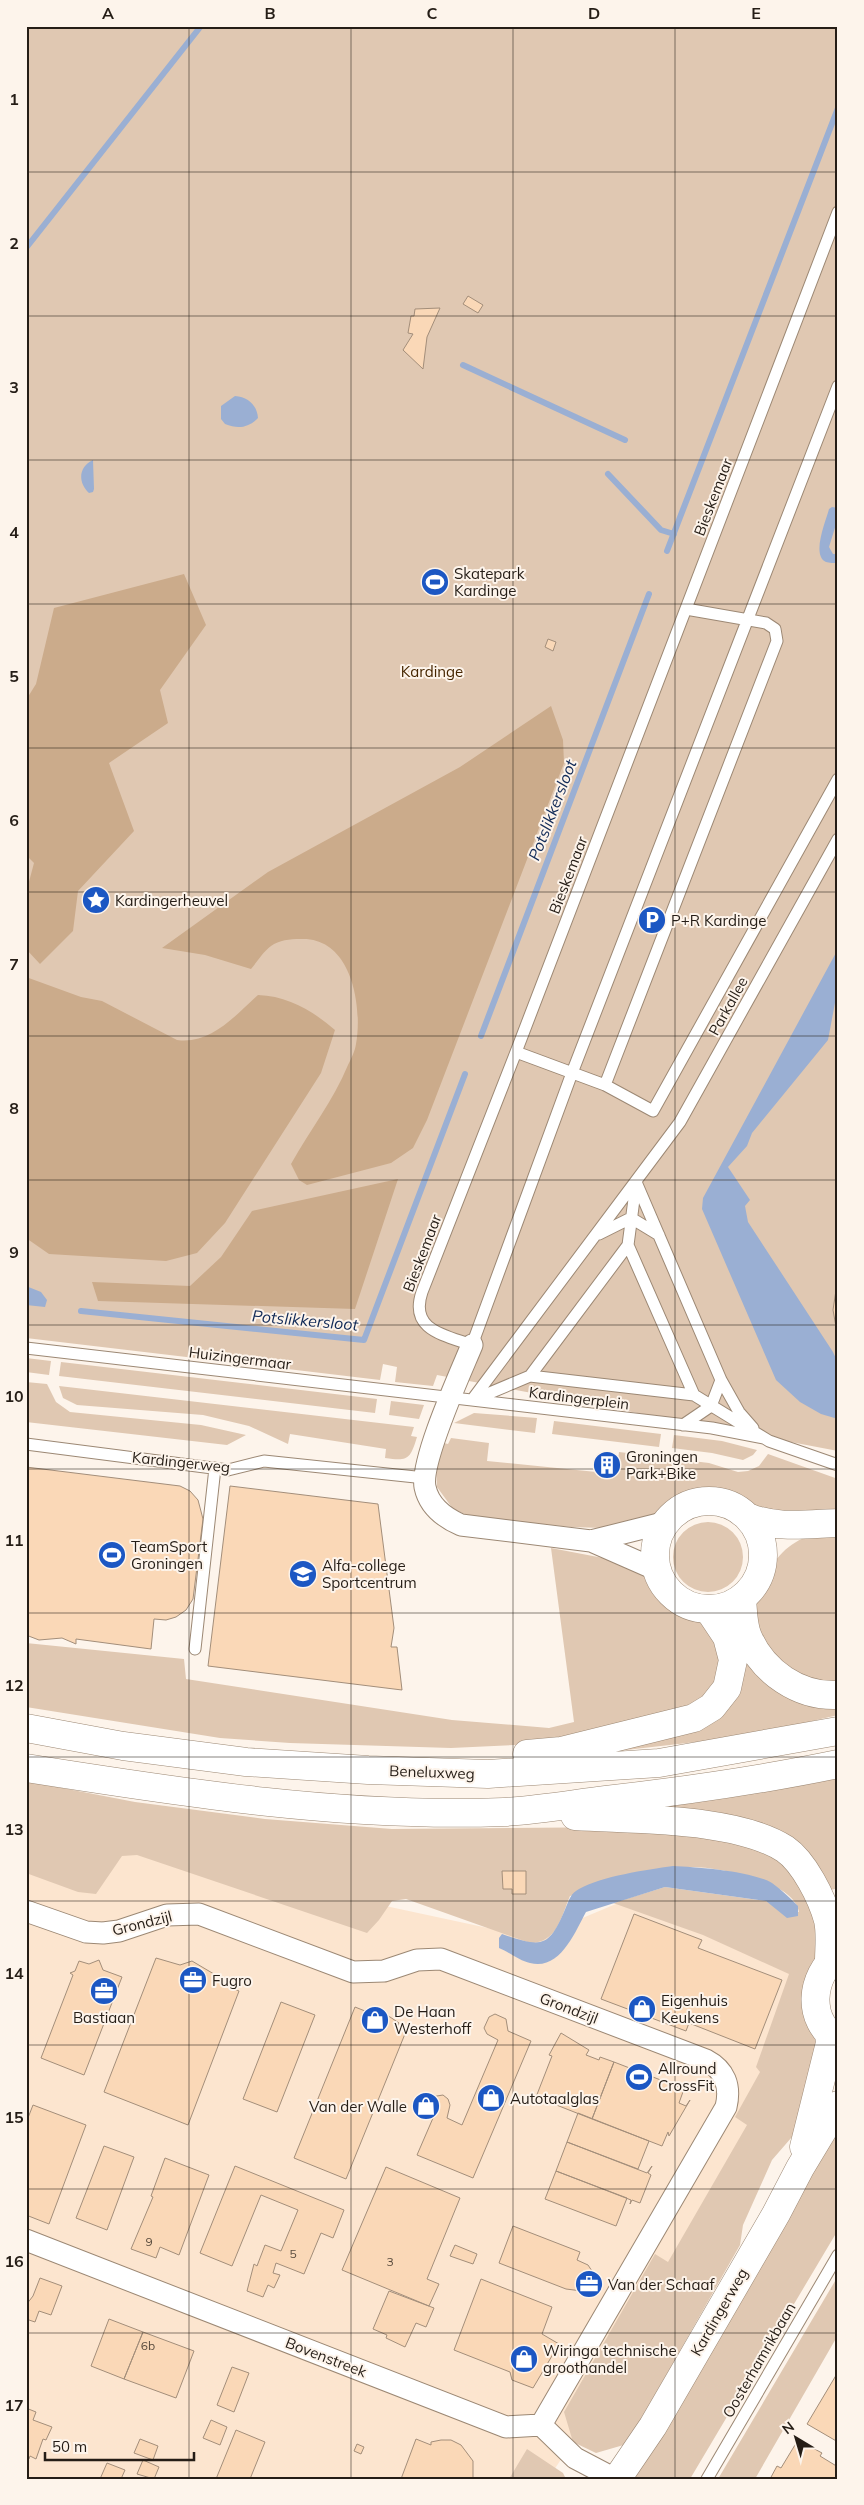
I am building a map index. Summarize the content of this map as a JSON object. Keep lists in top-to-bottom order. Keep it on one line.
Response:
{"streets":{"main road":["Kardingerweg","Beneluxweg"],"street":["Grondzijl","Bovenstreek"],"lane":["Bieskemaar","Parkallee","Huizingermaar","Kardingerplein","Oosterhamrikbaan"]},"crossings":[["Huizingermaar","Kardingerplein"],["Grondzijl","Bovenstreek"]],"water":["Potslikkersloot"],"parks":["Kardinge"],"places":{"sports":["Skatepark Kardinge","TeamSport Groningen","Allround CrossFit"],"place":["Kardingerheuvel"],"parking":["P+R Kardinge"],"building":["Groningen Park+Bike"],"school or university":["Alfa-college Sportcentrum"],"office":["Fugro","Bastiaan","Van der Schaaf"],"shop":["Eigenhuis Keukens","De Haan Westerhoff","Autotaalglas","Van der Walle","Wiringa technische groothandel"]},"house_numbers":["9","5","3","6b"],"scale_bar":"50 m","north":"top left","grid":{"columns":["A","B","C","D","E"],"rows":["1","2","3","4","5","6","7","8","9","10","11","12","13","14","15","16","17"]}}
